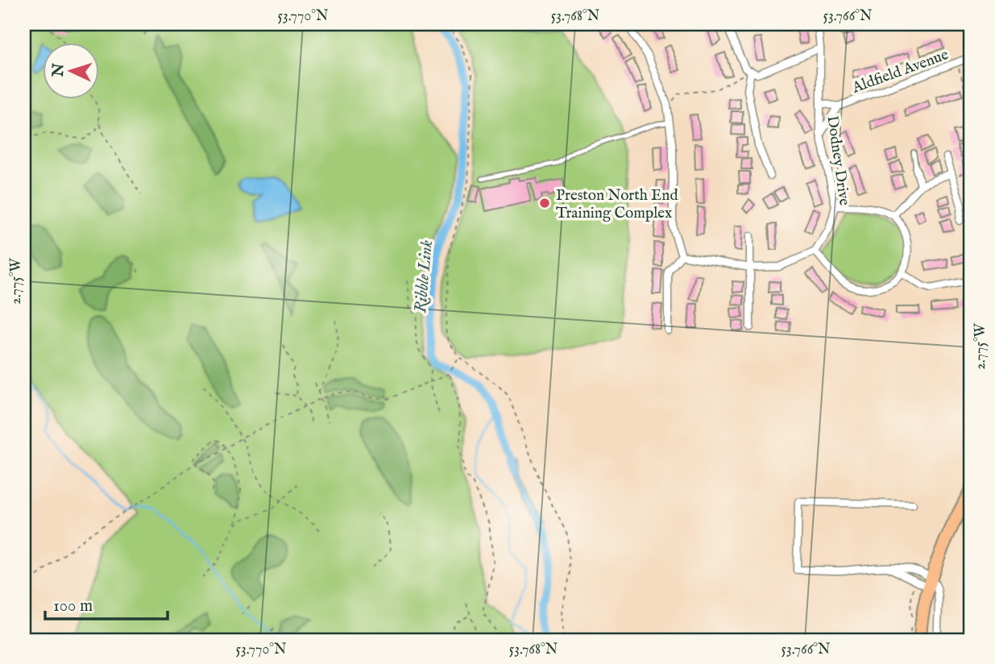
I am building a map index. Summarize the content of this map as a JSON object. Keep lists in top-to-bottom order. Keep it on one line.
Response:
{"streets":{"street":["Aldfield Avenue","Dodney Drive"]},"crossings":[["Aldfield Avenue","Dodney Drive"]],"water":["Ribble Link"],"places":["Preston North End Training Complex"],"scale_bar":"100 m","north":"left","coordinates":["53.770°N","53.768°N","53.766°N","2.775°W"]}
